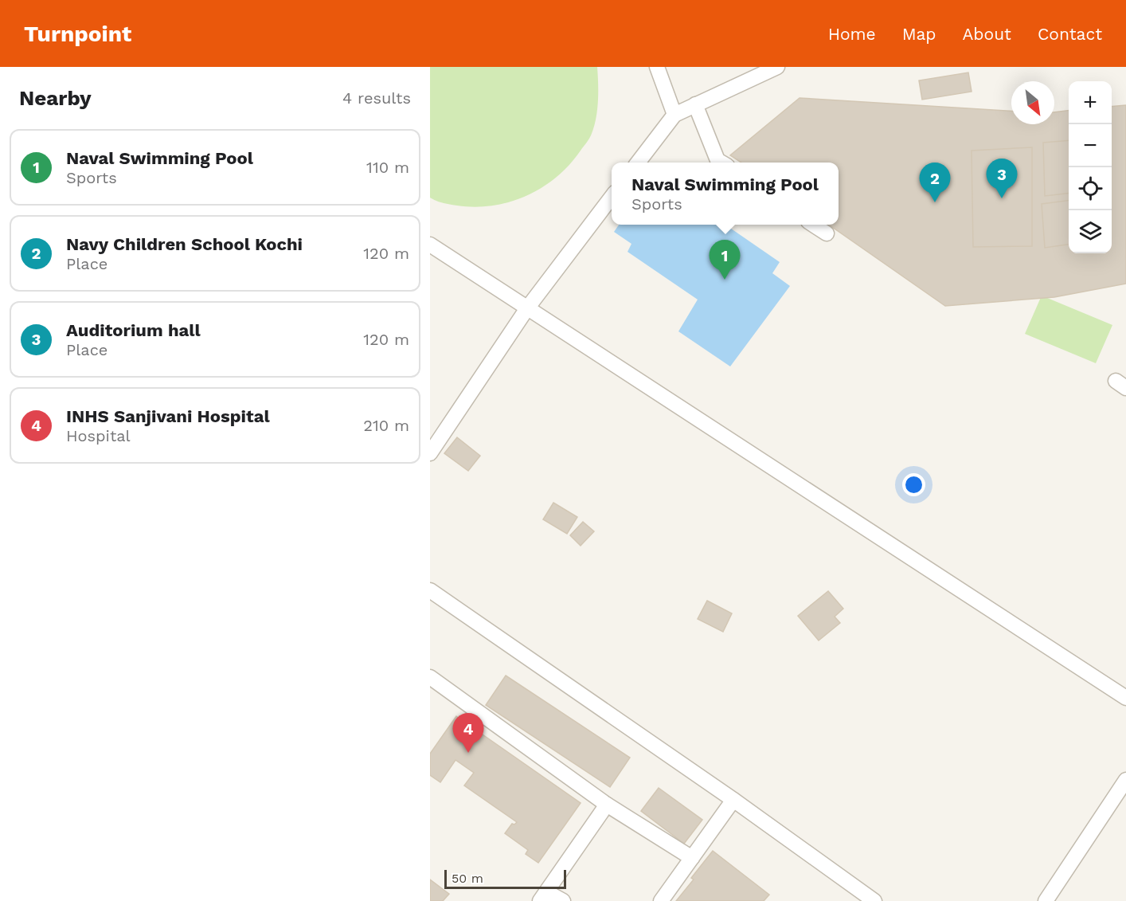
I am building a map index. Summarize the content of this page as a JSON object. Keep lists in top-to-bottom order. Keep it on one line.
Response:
{"scale_bar":"50 m","north":"bottom right","page":{"header":"Turnpoint","nav":["Home","Map","About","Contact"],"heading":["Nearby","4 results"],"map_buttons":["+","−"],"list":[{"mark":"1","name":"Naval Swimming Pool","note":"Sports","value":"110 m"},{"mark":"2","name":"Navy Children School Kochi","note":"Place","value":"120 m"},{"mark":"3","name":"Auditorium hall","note":"Place","value":"120 m"},{"mark":"4","name":"INHS Sanjivani Hospital","note":"Hospital","value":"210 m"}],"pins":["3","2","1","4"],"popup":["Naval Swimming Pool","Sports"],"scale":"50 m"}}
